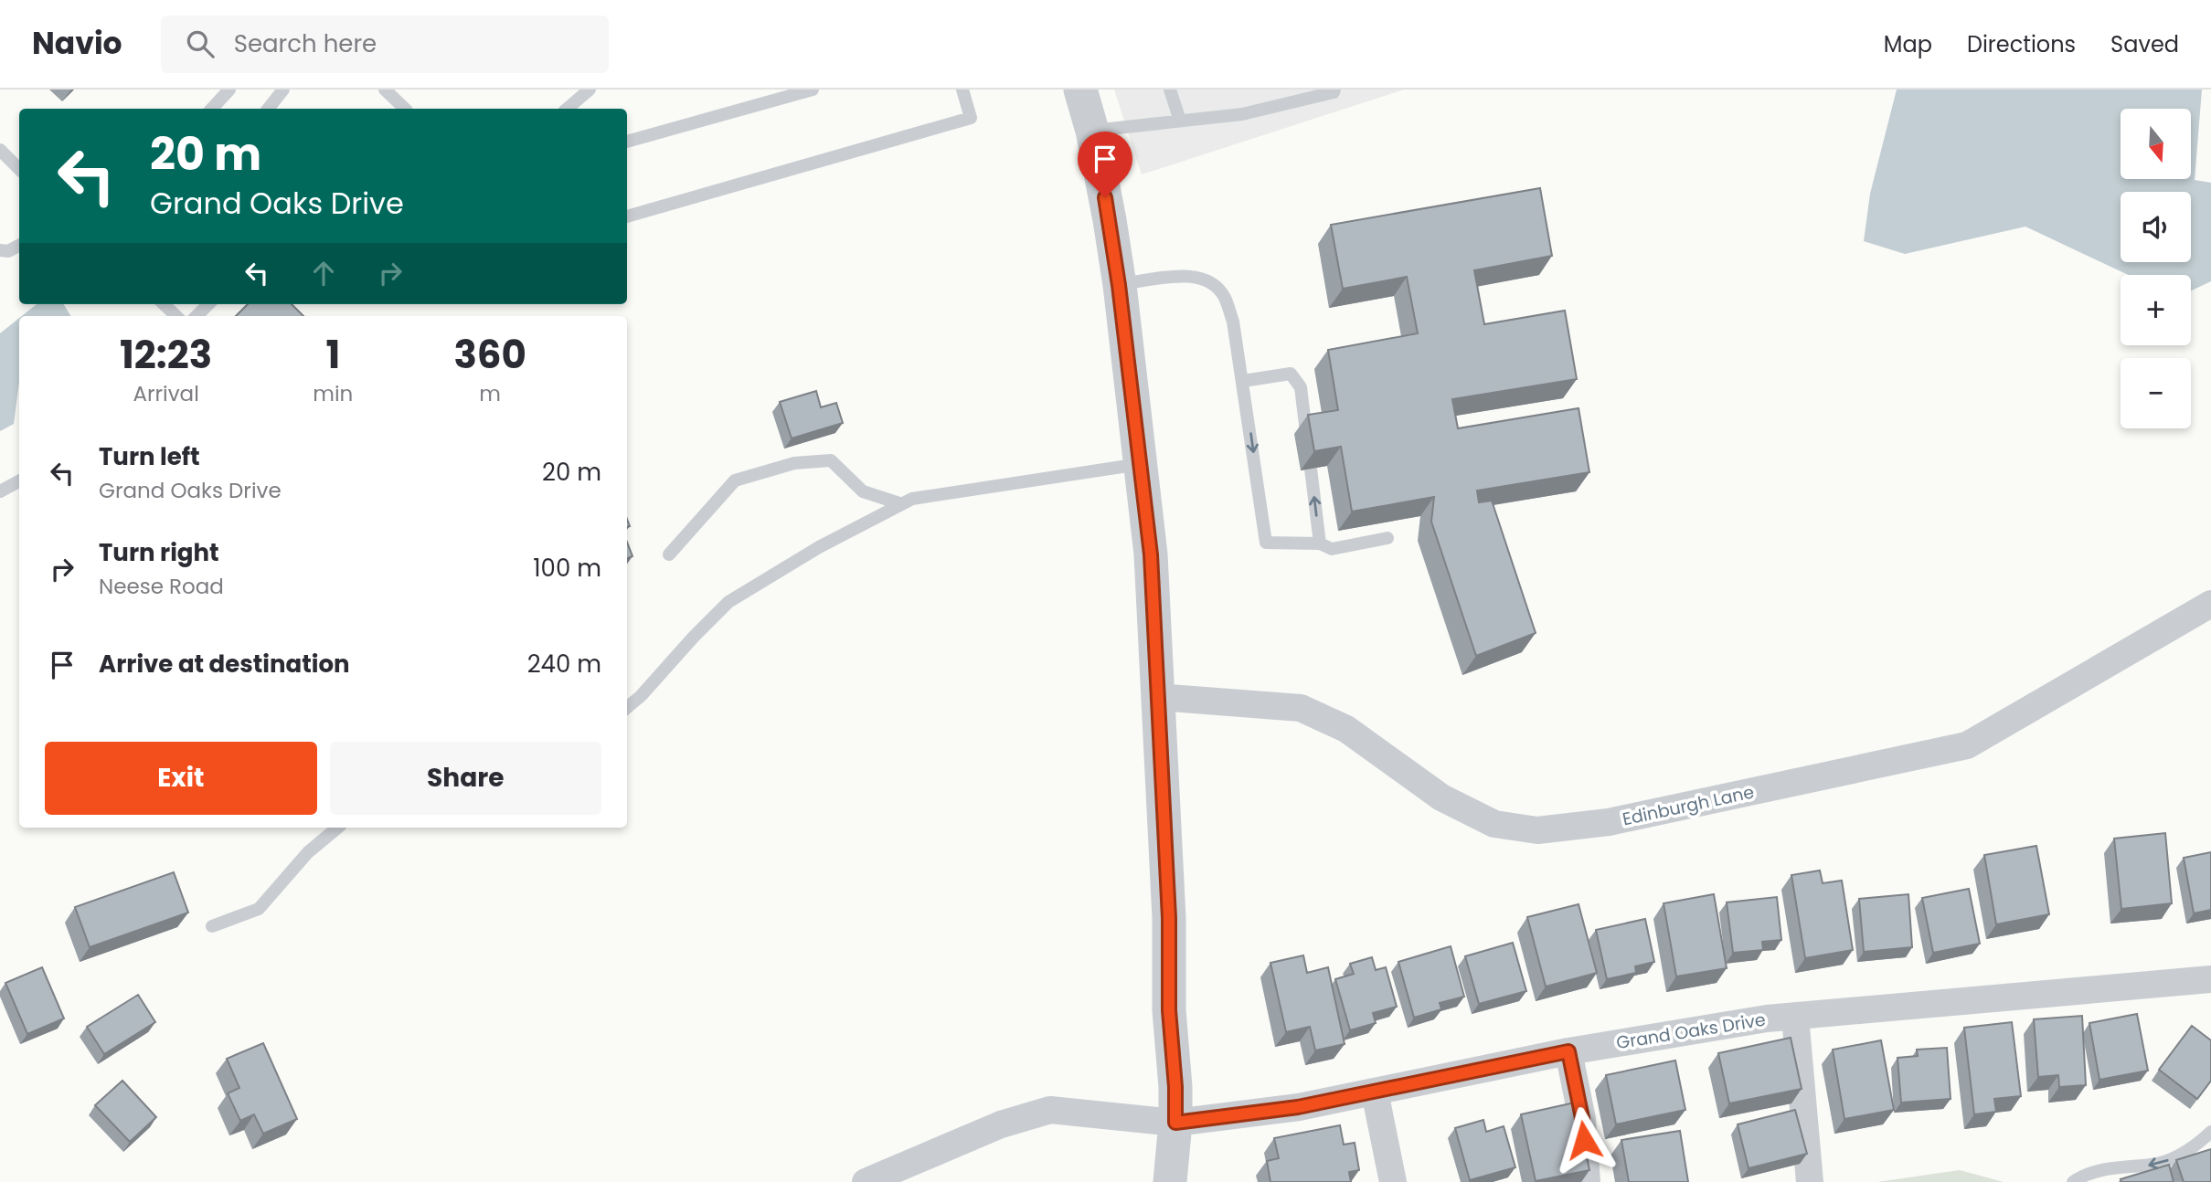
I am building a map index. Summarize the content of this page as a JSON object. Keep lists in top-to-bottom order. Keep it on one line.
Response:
{"streets":{"street":["Edinburgh Lane","Grand Oaks Drive"]},"north":"bottom","page":{"header":"Navio","search":"Search here","nav":["Map","Directions","Saved"],"map_buttons":["+","−"],"turn":["20 m","Grand Oaks Drive"],"eta":["12:23","Arrival","1","min","360","m"],"list":[{"name":"Turn left","note":"Grand Oaks Drive","value":"20 m"},{"name":"Turn right","note":"Neese Road","value":"100 m"},{"name":"Arrive at destination","value":"240 m"}],"buttons":["Exit","Share"]}}
